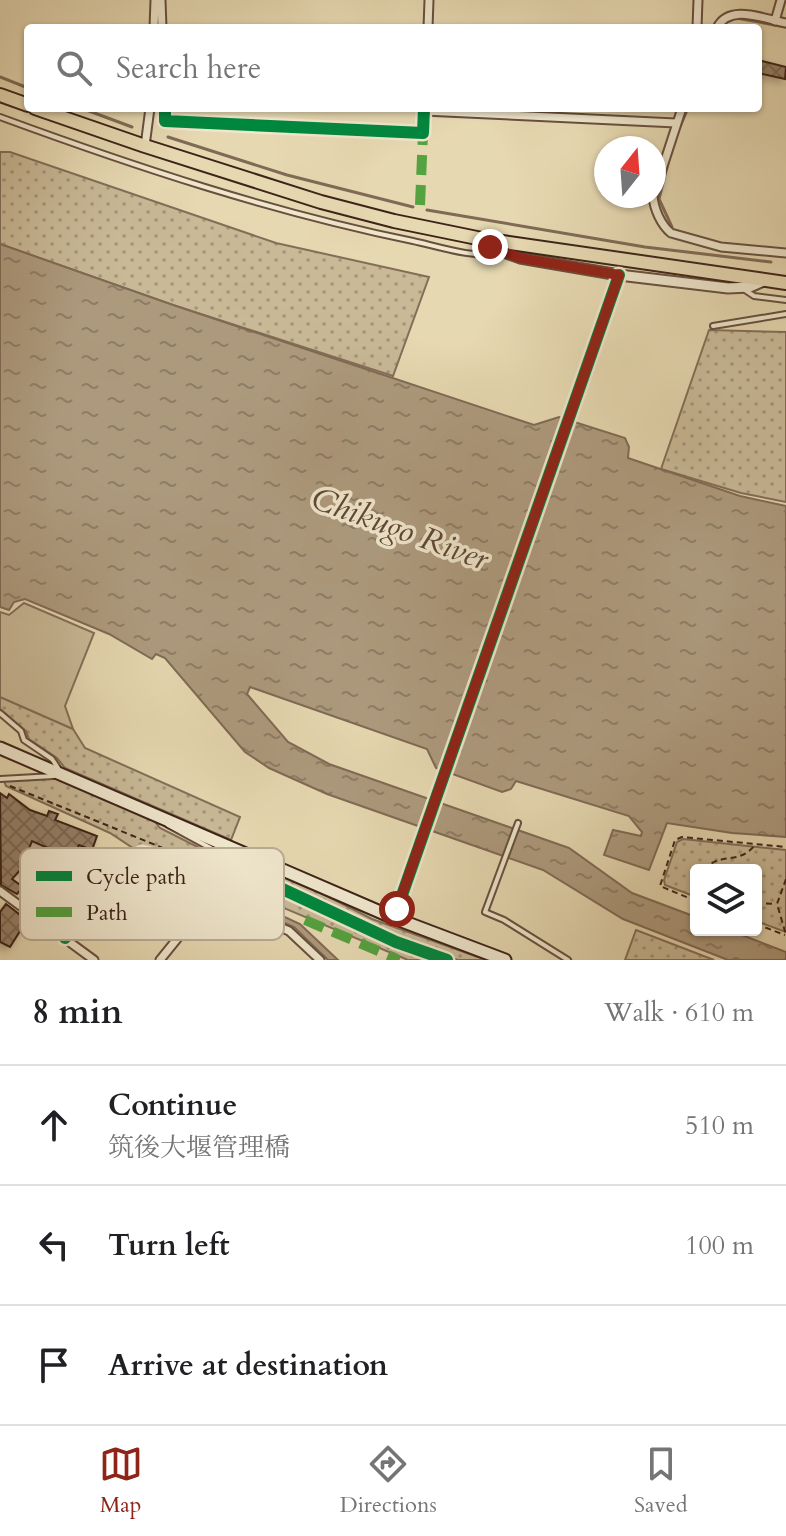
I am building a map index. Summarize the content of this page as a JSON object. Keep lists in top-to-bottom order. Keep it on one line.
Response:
{"water":["Chikugo River"],"legend":["Cycle path","Path"],"north":"top","page":{"search":"Search here","heading":["8 min","Walk · 610 m"],"list":[["Continue","筑後大堰管理橋","510 m"],["Turn left","100 m"],"Arrive at destination"],"nav":["Map","Directions","Saved"]}}
